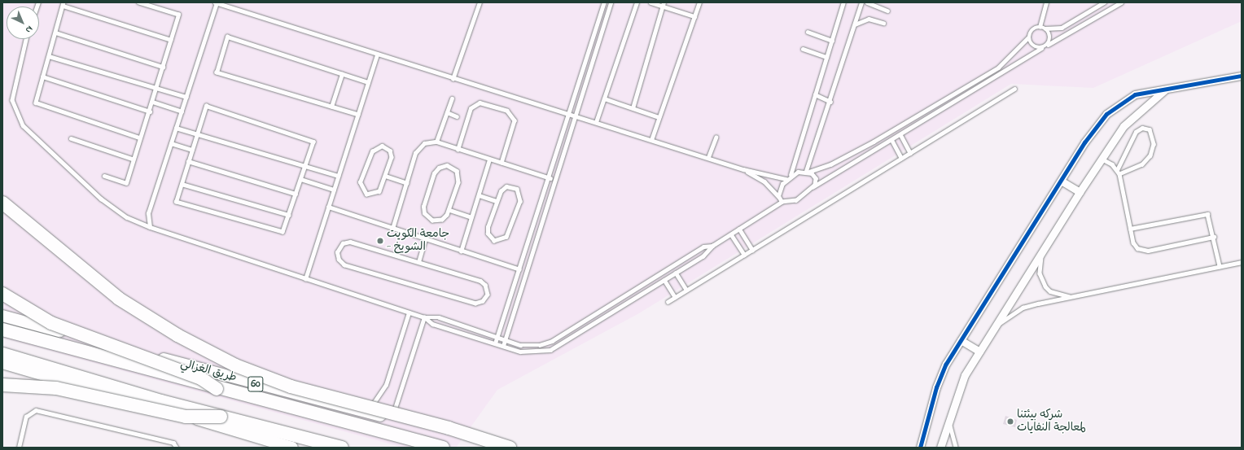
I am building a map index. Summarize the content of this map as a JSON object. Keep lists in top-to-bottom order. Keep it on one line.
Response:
{"streets":{"highway":["طريق الغزالي","60"]},"crossings":[["طريق الغزالي","60"]],"places":["جامعة الكويت - الشويخ","شركه بيئتنا لمعالجة النفايات"],"north":"bottom right"}
